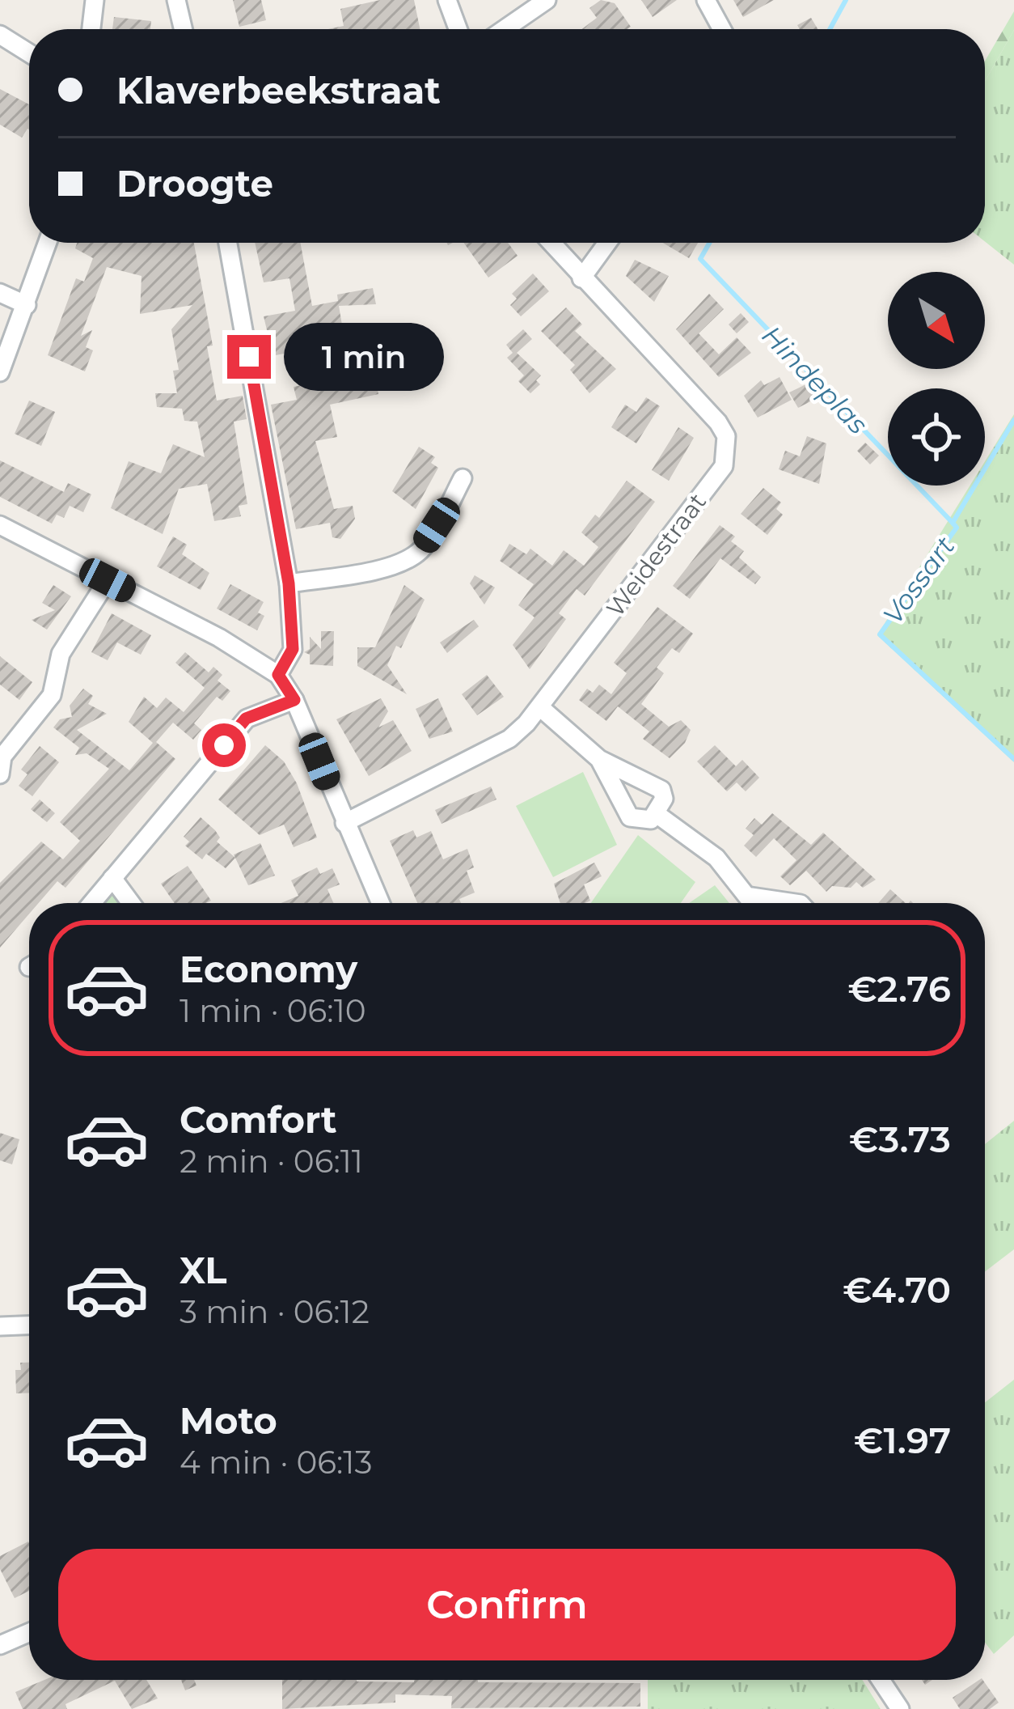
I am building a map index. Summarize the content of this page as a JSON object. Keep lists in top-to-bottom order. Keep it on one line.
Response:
{"streets":{"street":["Weidestraat"]},"water":["Hindeplas","Vossart"],"north":"bottom right","page":{"banner":["Klaverbeekstraat","Droogte"],"bubble":"1 min","list":[{"name":"Economy","note":"1 min · 06:10","value":"€2.76"},{"name":"Comfort","note":"2 min · 06:11","value":"€3.73"},{"name":"XL","note":"3 min · 06:12","value":"€4.70"},{"name":"Moto","note":"4 min · 06:13","value":"€1.97"}],"buttons":"Confirm"}}
